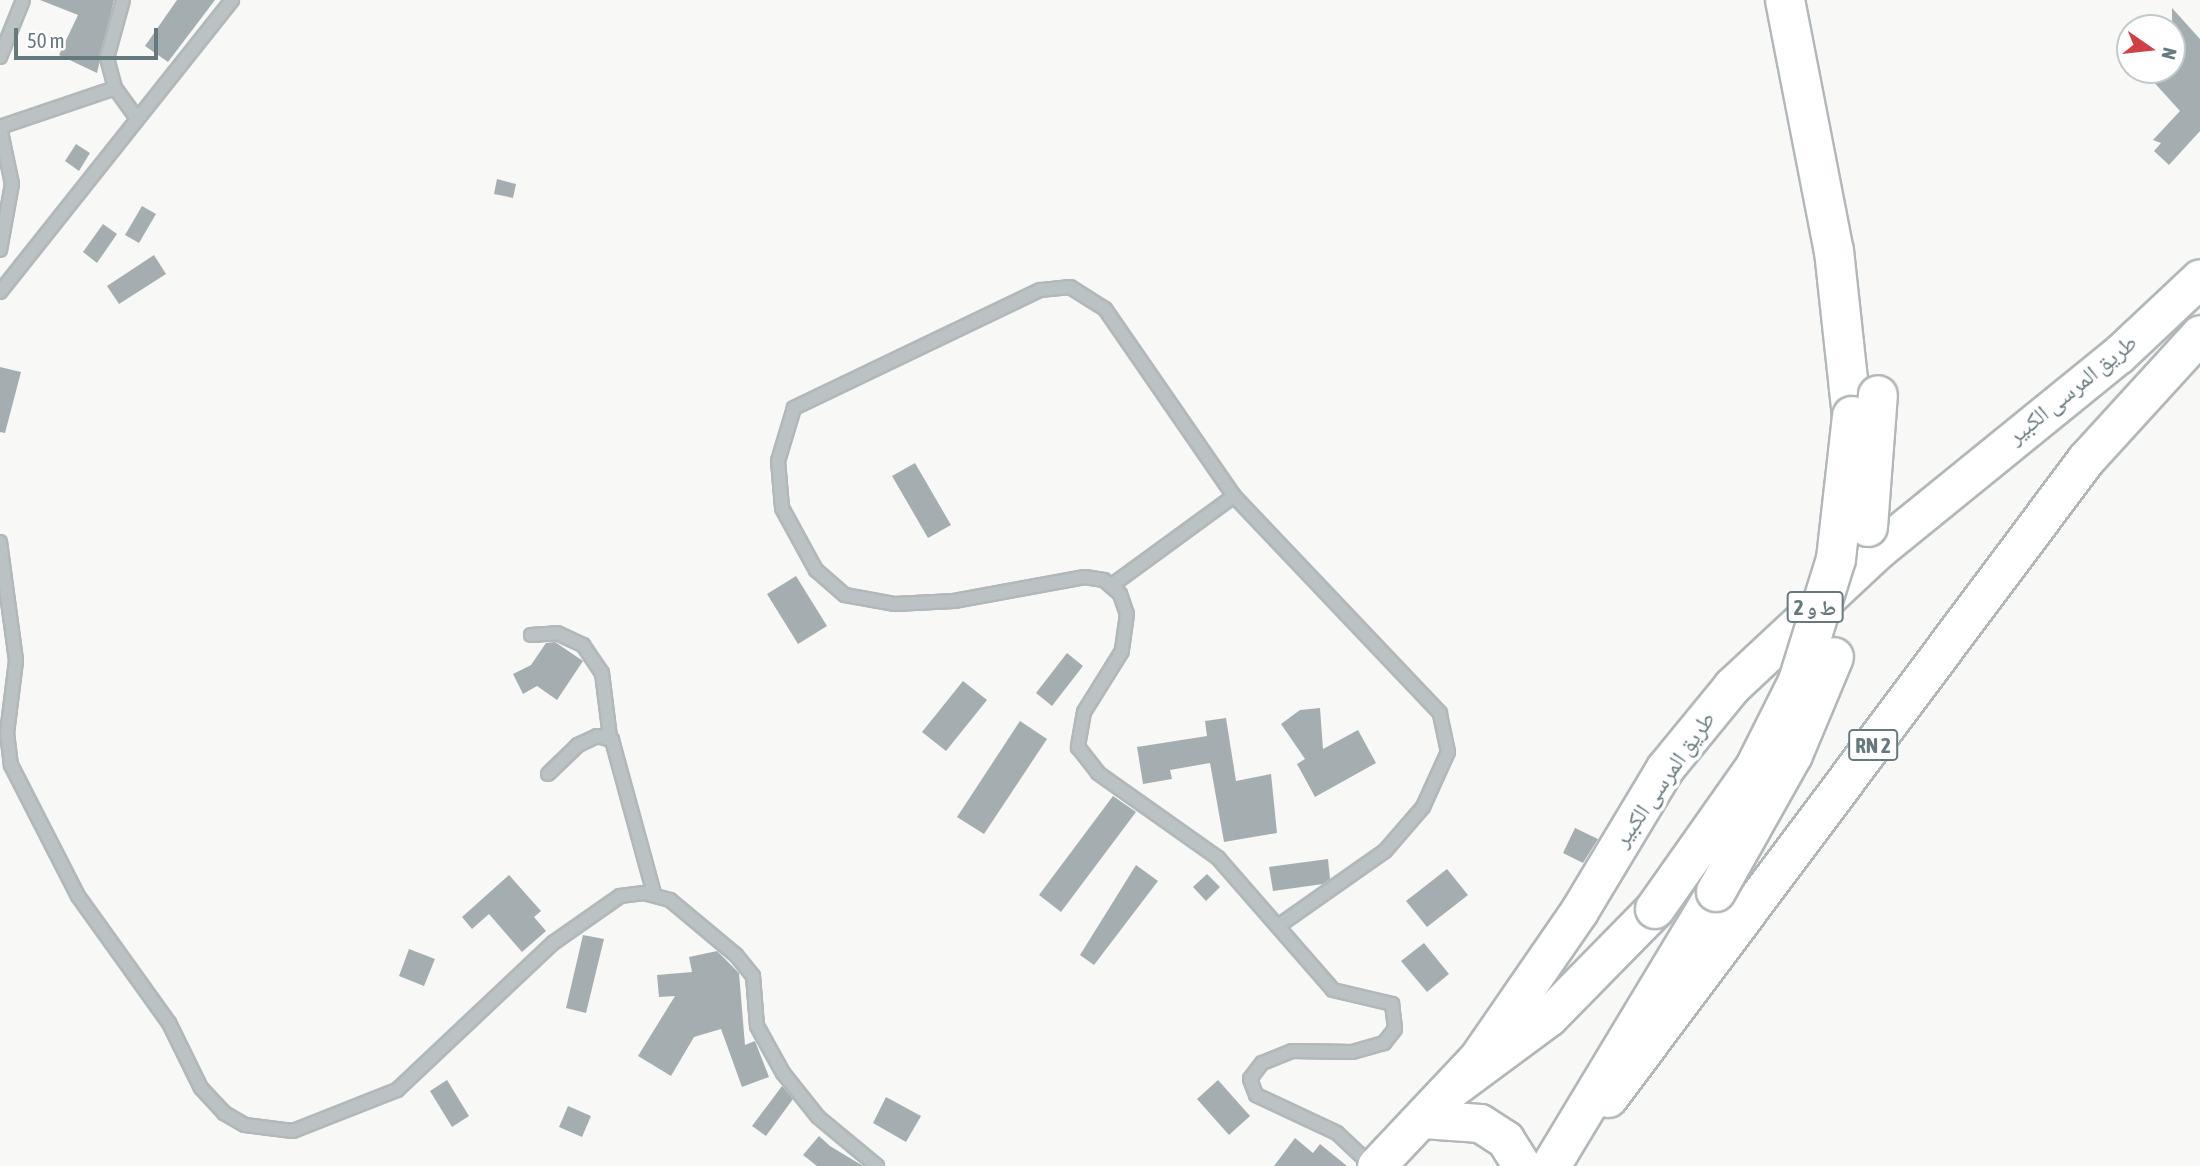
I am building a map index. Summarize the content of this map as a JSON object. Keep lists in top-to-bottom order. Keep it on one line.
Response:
{"streets":{"main road":["طريق المرسى الكبير","ط و 2","RN 2"]},"scale_bar":"50 m","north":"right"}
